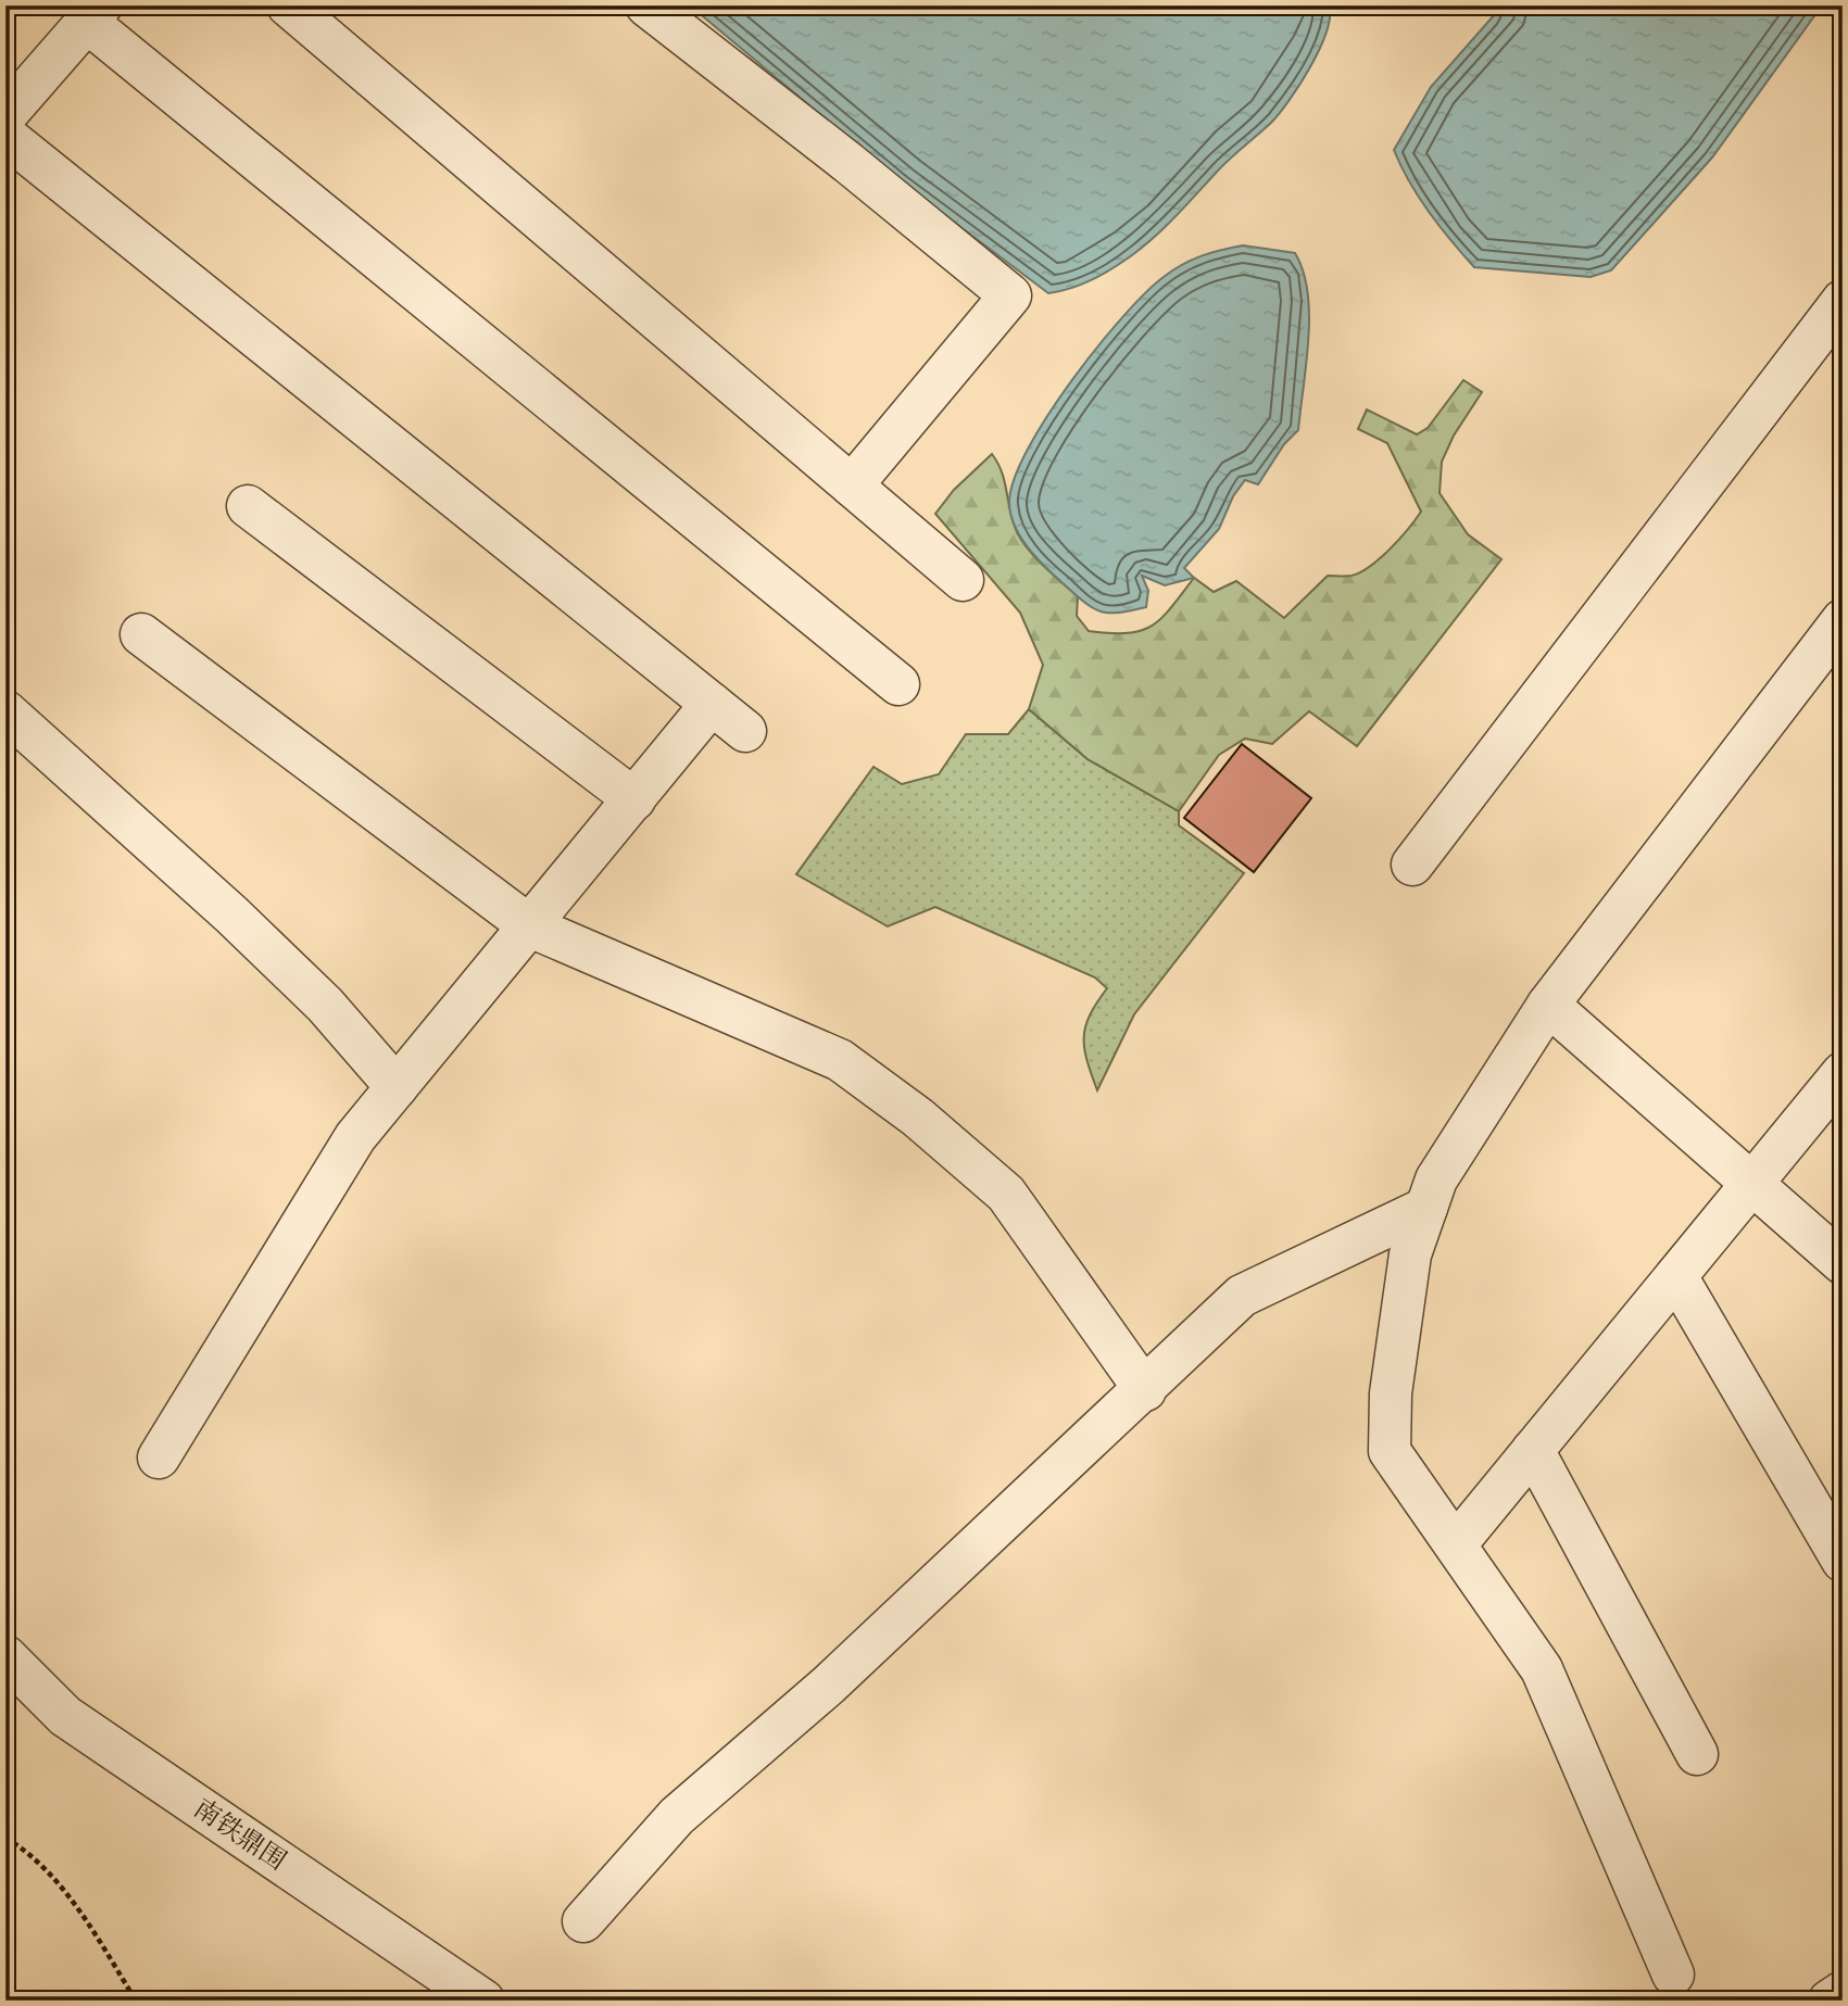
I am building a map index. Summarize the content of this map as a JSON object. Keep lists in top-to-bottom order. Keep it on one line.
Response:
{"streets":{"street":["南铁鼎围"]}}
